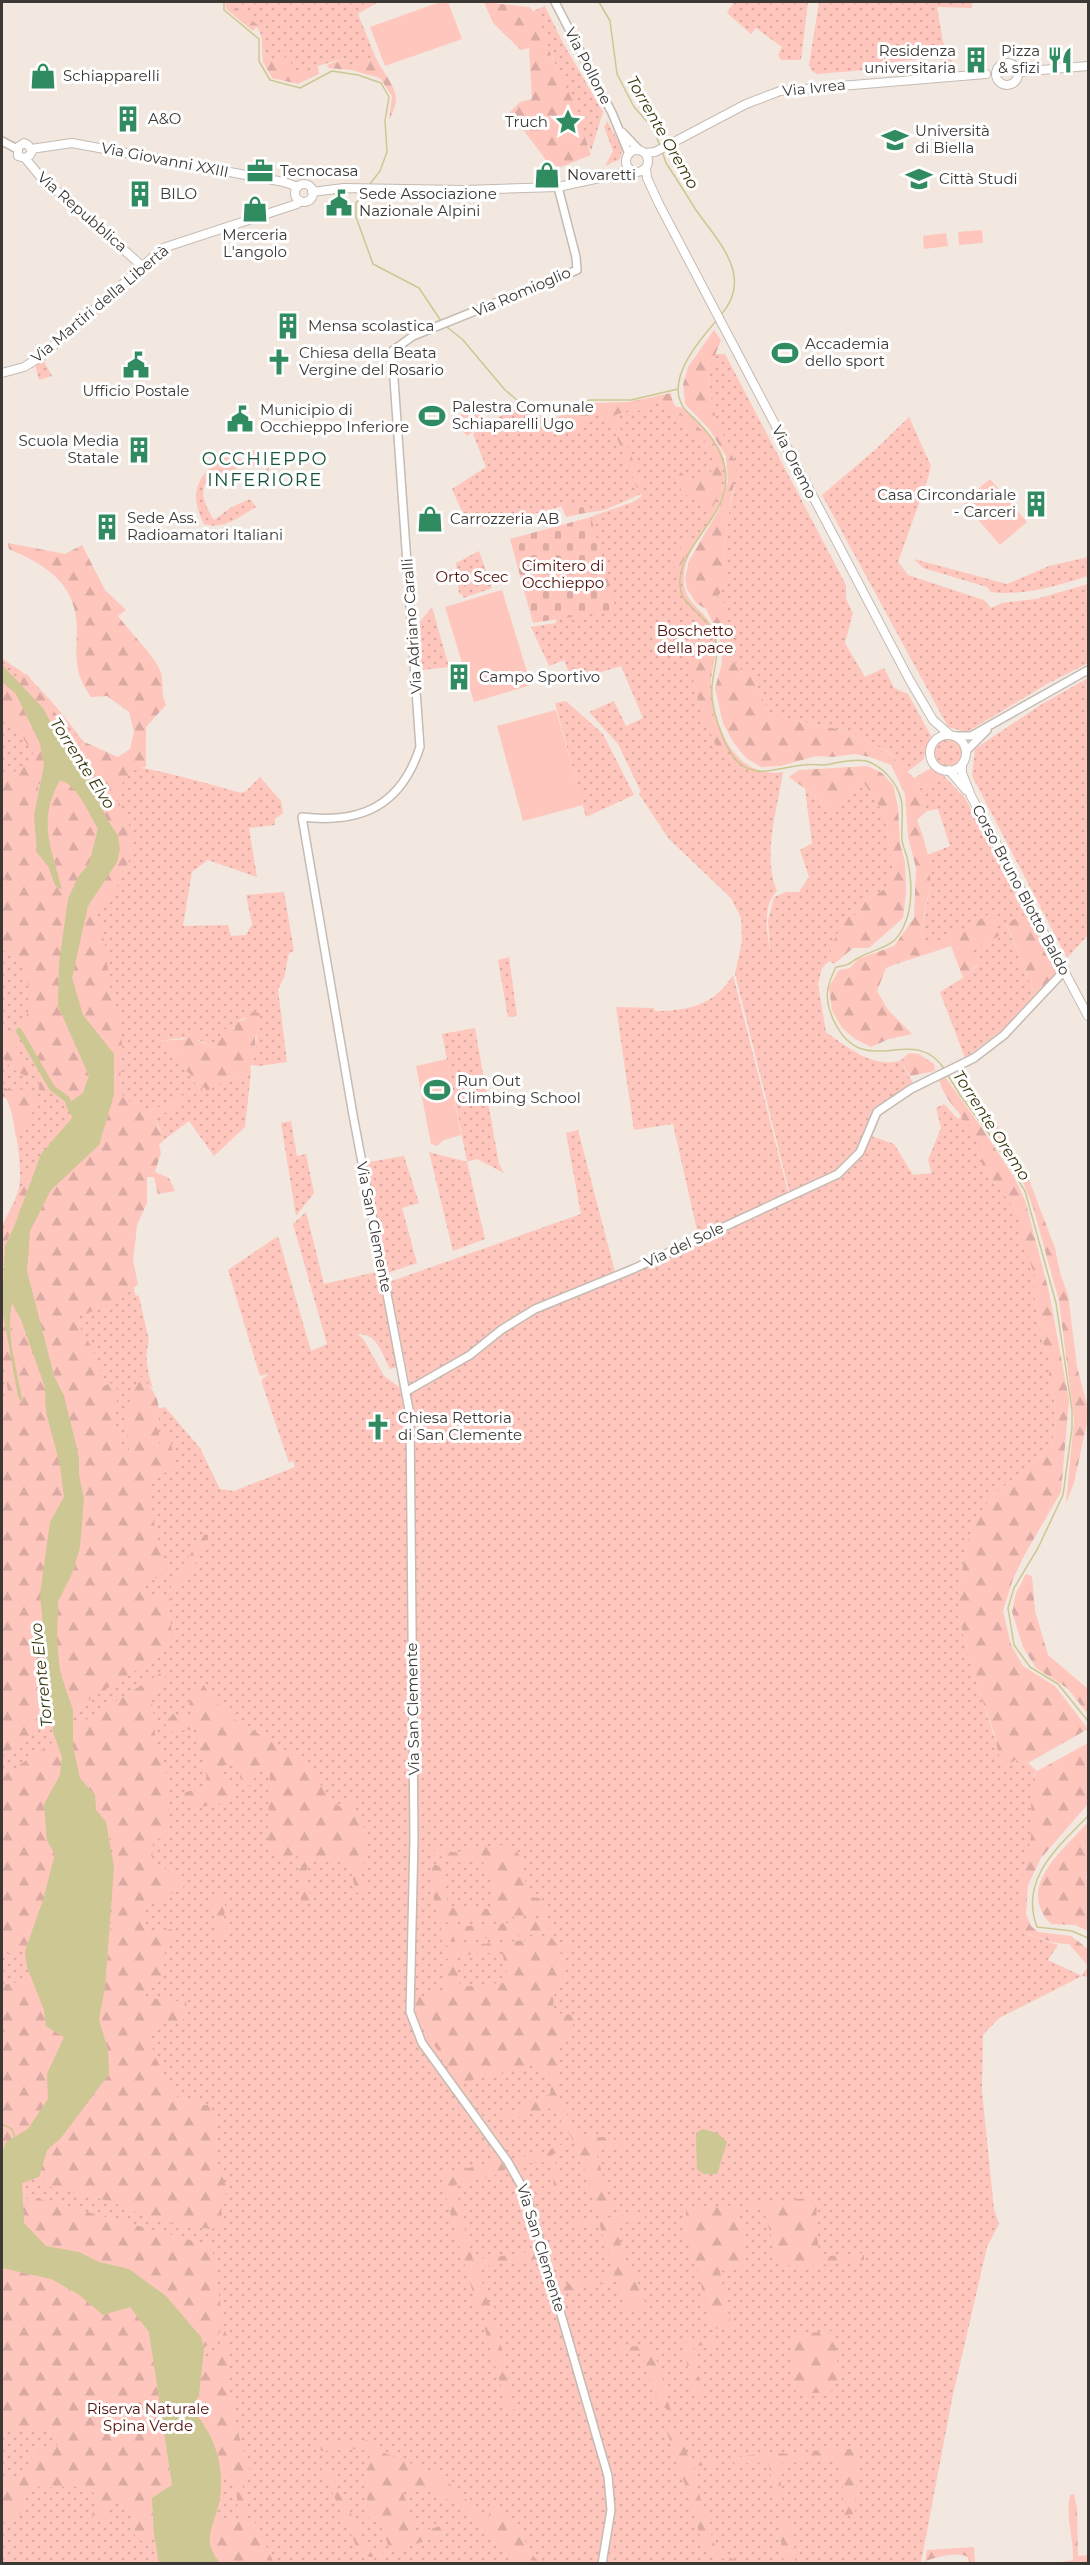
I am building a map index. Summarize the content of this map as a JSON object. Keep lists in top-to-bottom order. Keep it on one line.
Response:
{"streets":{"main road":["Via Ivrea","Via Giovanni XXIII","Via Repubblica","Via Martiri della Libertà","Via Oremo","Corso Bruno Blotto Baldo"],"street":["Via Pollone","Via Romioglio","Via Adriano Caralli","Via San Clemente","Via del Sole"]},"crossings":[["Via Pollone","Via Ivrea"],["Via Pollone","Via Oremo"],["Via Ivrea","Via Oremo"],["Via Giovanni XXIII","Via Repubblica"],["Via Giovanni XXIII","Via Martiri della Libertà"],["Via Repubblica","Via Martiri della Libertà"],["Via Romioglio","Via Adriano Caralli"],["Via Oremo","Corso Bruno Blotto Baldo"],["Via Adriano Caralli","Via San Clemente"],["Corso Bruno Blotto Baldo","Via del Sole"],["Via San Clemente","Via del Sole"]],"districts":["OCCHIEPPO INFERIORE"],"water":["Torrente Oremo","Torrente Elvo"],"parks":["Cimitero di Occhieppo","Orto Scec","Boschetto della pace","Riserva Naturale Spina Verde"],"places":{"building":["Residenza universitaria","A&O","BILO","Mensa scolastica","Scuola Media Statale","Casa Circondariale - Carceri","Sede Ass. Radioamatori Italiani","Campo Sportivo"],"restaurant":["Pizza & sfizi"],"shop":["Schiapparelli","Novaretti","Merceria L'angolo","Carrozzeria AB"],"place":["Truch"],"school or university":["Università di Biella","Città Studi"],"office":["Tecnocasa"],"public building":["Sede Associazione Nazionale Alpini","Ufficio Postale","Municipio di Occhieppo Inferiore"],"sports":["Accademia dello sport","Palestra Comunale Schiaparelli Ugo","Run Out Climbing School"],"church":["Chiesa della Beata Vergine del Rosario","Chiesa Rettoria di San Clemente"]}}
